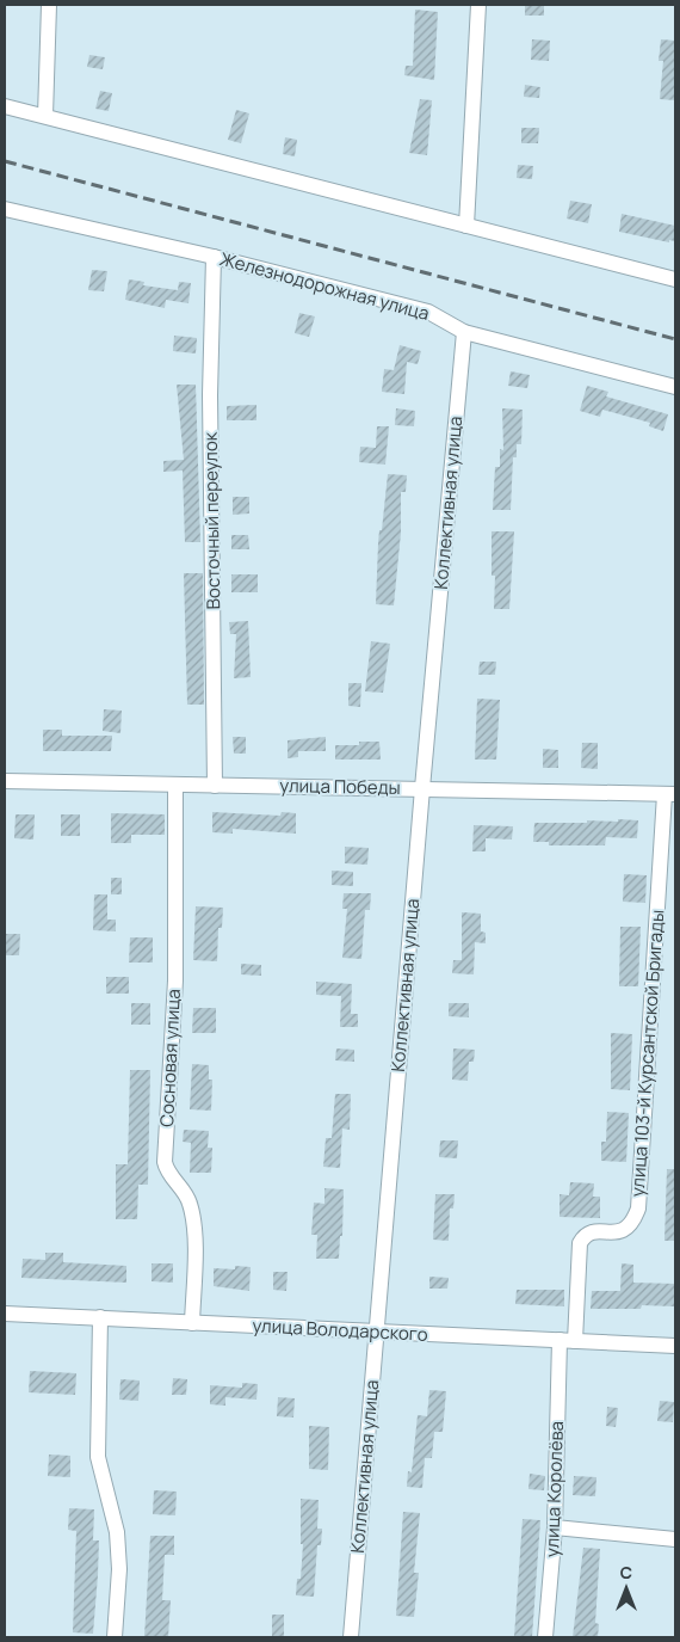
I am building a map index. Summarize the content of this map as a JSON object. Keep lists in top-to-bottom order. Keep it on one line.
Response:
{"streets":{"street":["Железнодорожная улица","Коллективная улица","Восточный переулок","улица Победы","улица 103-й Курсантской Бригады","Сосновая улица","улица Володарского","улица Королёва"]},"crossings":[["Железнодорожная улица","Коллективная улица"],["Железнодорожная улица","Восточный переулок"],["Коллективная улица","улица Победы"],["Коллективная улица","улица Володарского"],["Восточный переулок","улица Победы"],["улица Победы","улица 103-й Курсантской Бригады"],["улица Победы","Сосновая улица"],["улица 103-й Курсантской Бригады","улица Володарского"],["улица 103-й Курсантской Бригады","улица Королёва"],["Сосновая улица","улица Володарского"],["улица Володарского","улица Королёва"]],"north":"top"}
